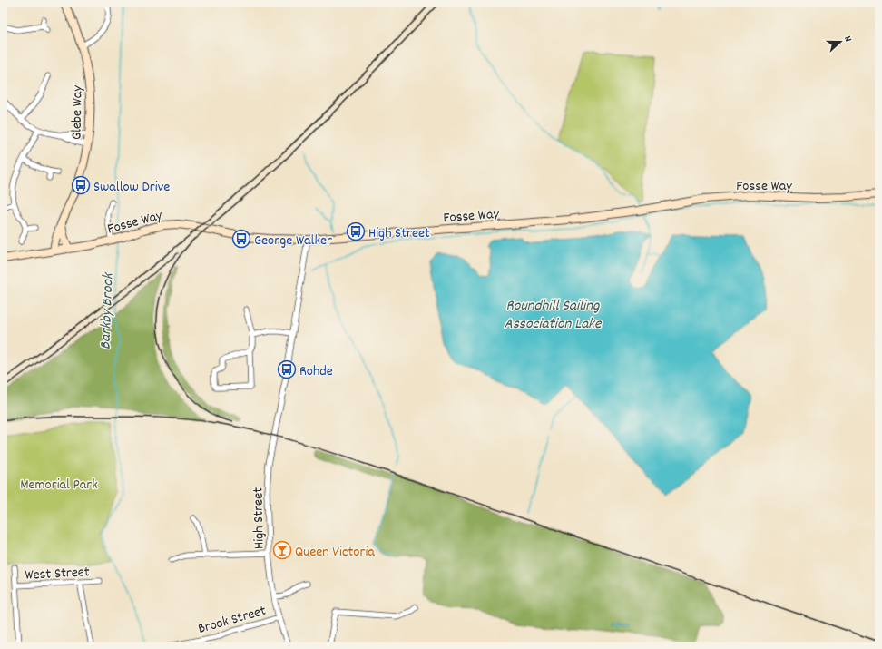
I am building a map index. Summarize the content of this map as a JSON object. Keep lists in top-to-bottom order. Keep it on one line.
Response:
{"streets":{"street":["Glebe Way","Fosse Way","High Street","West Street","Brook Street"]},"crossings":[["Glebe Way","Fosse Way"],["Fosse Way","High Street"],["High Street","Brook Street"]],"water":["Roundhill Sailing Association Lake","Barkby Brook"],"parks":["Memorial Park"],"places":{"bus stop":["Swallow Drive","High Street","George Walker","Rohde"],"bar":["Queen Victoria"]},"north":"right"}
